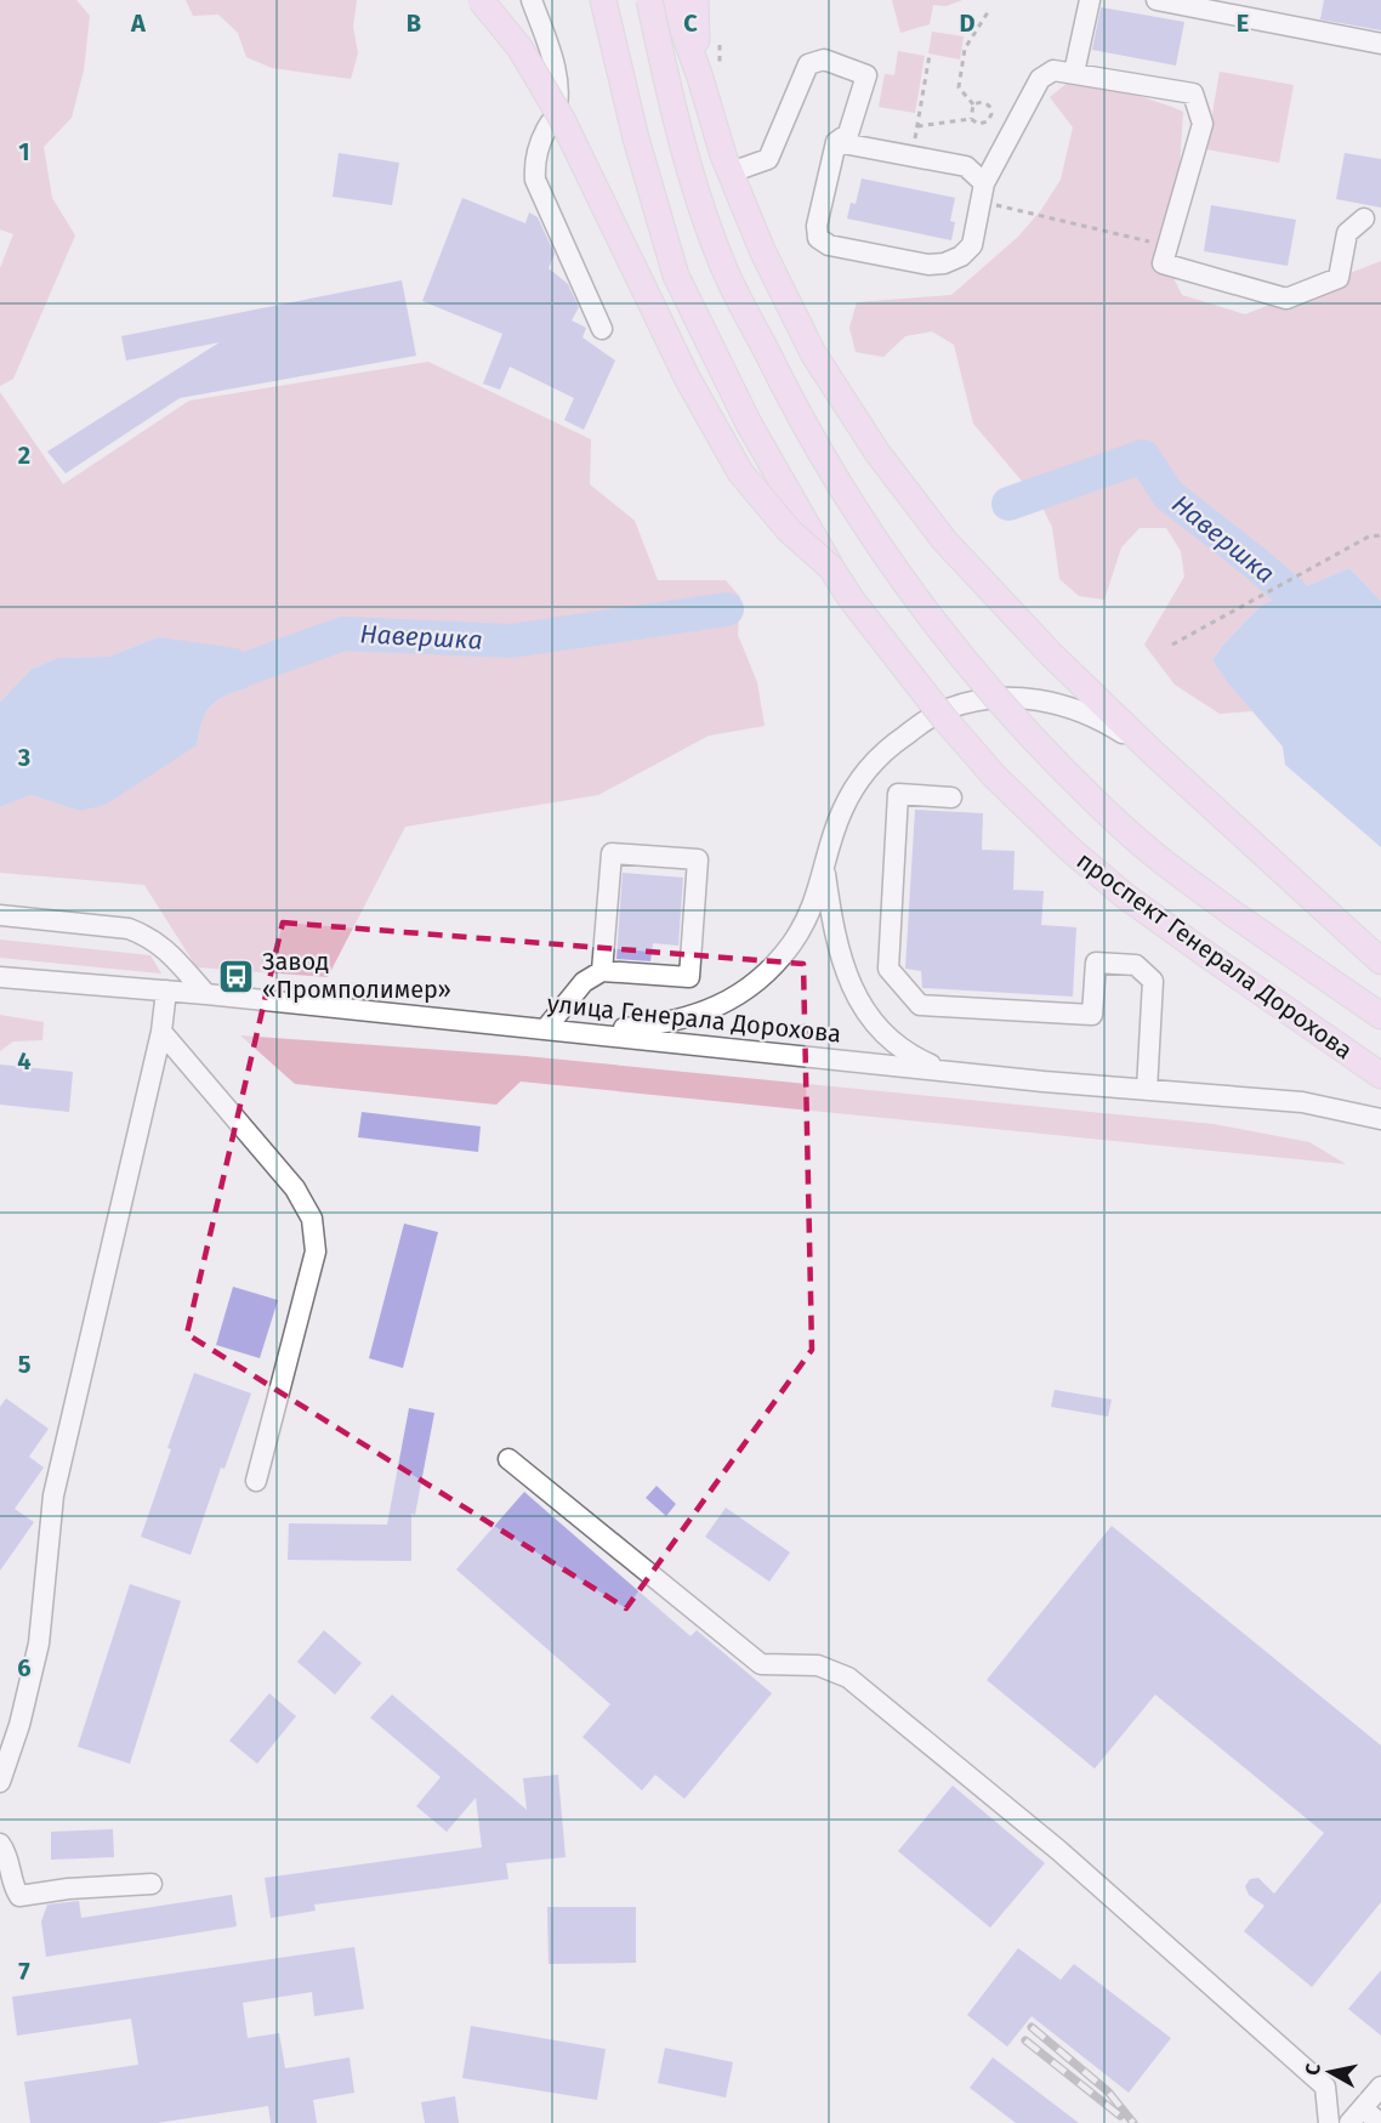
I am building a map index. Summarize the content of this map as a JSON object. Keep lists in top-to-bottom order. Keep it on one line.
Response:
{"streets":{"main road":["проспект Генерала Дорохова"],"street":["улица Генерала Дорохова"]},"water":["Навершка"],"places":{"bus stop":["Завод «Промполимер»"]},"north":"left","grid":{"columns":["A","B","C","D","E"],"rows":["1","2","3","4","5","6","7"]}}
